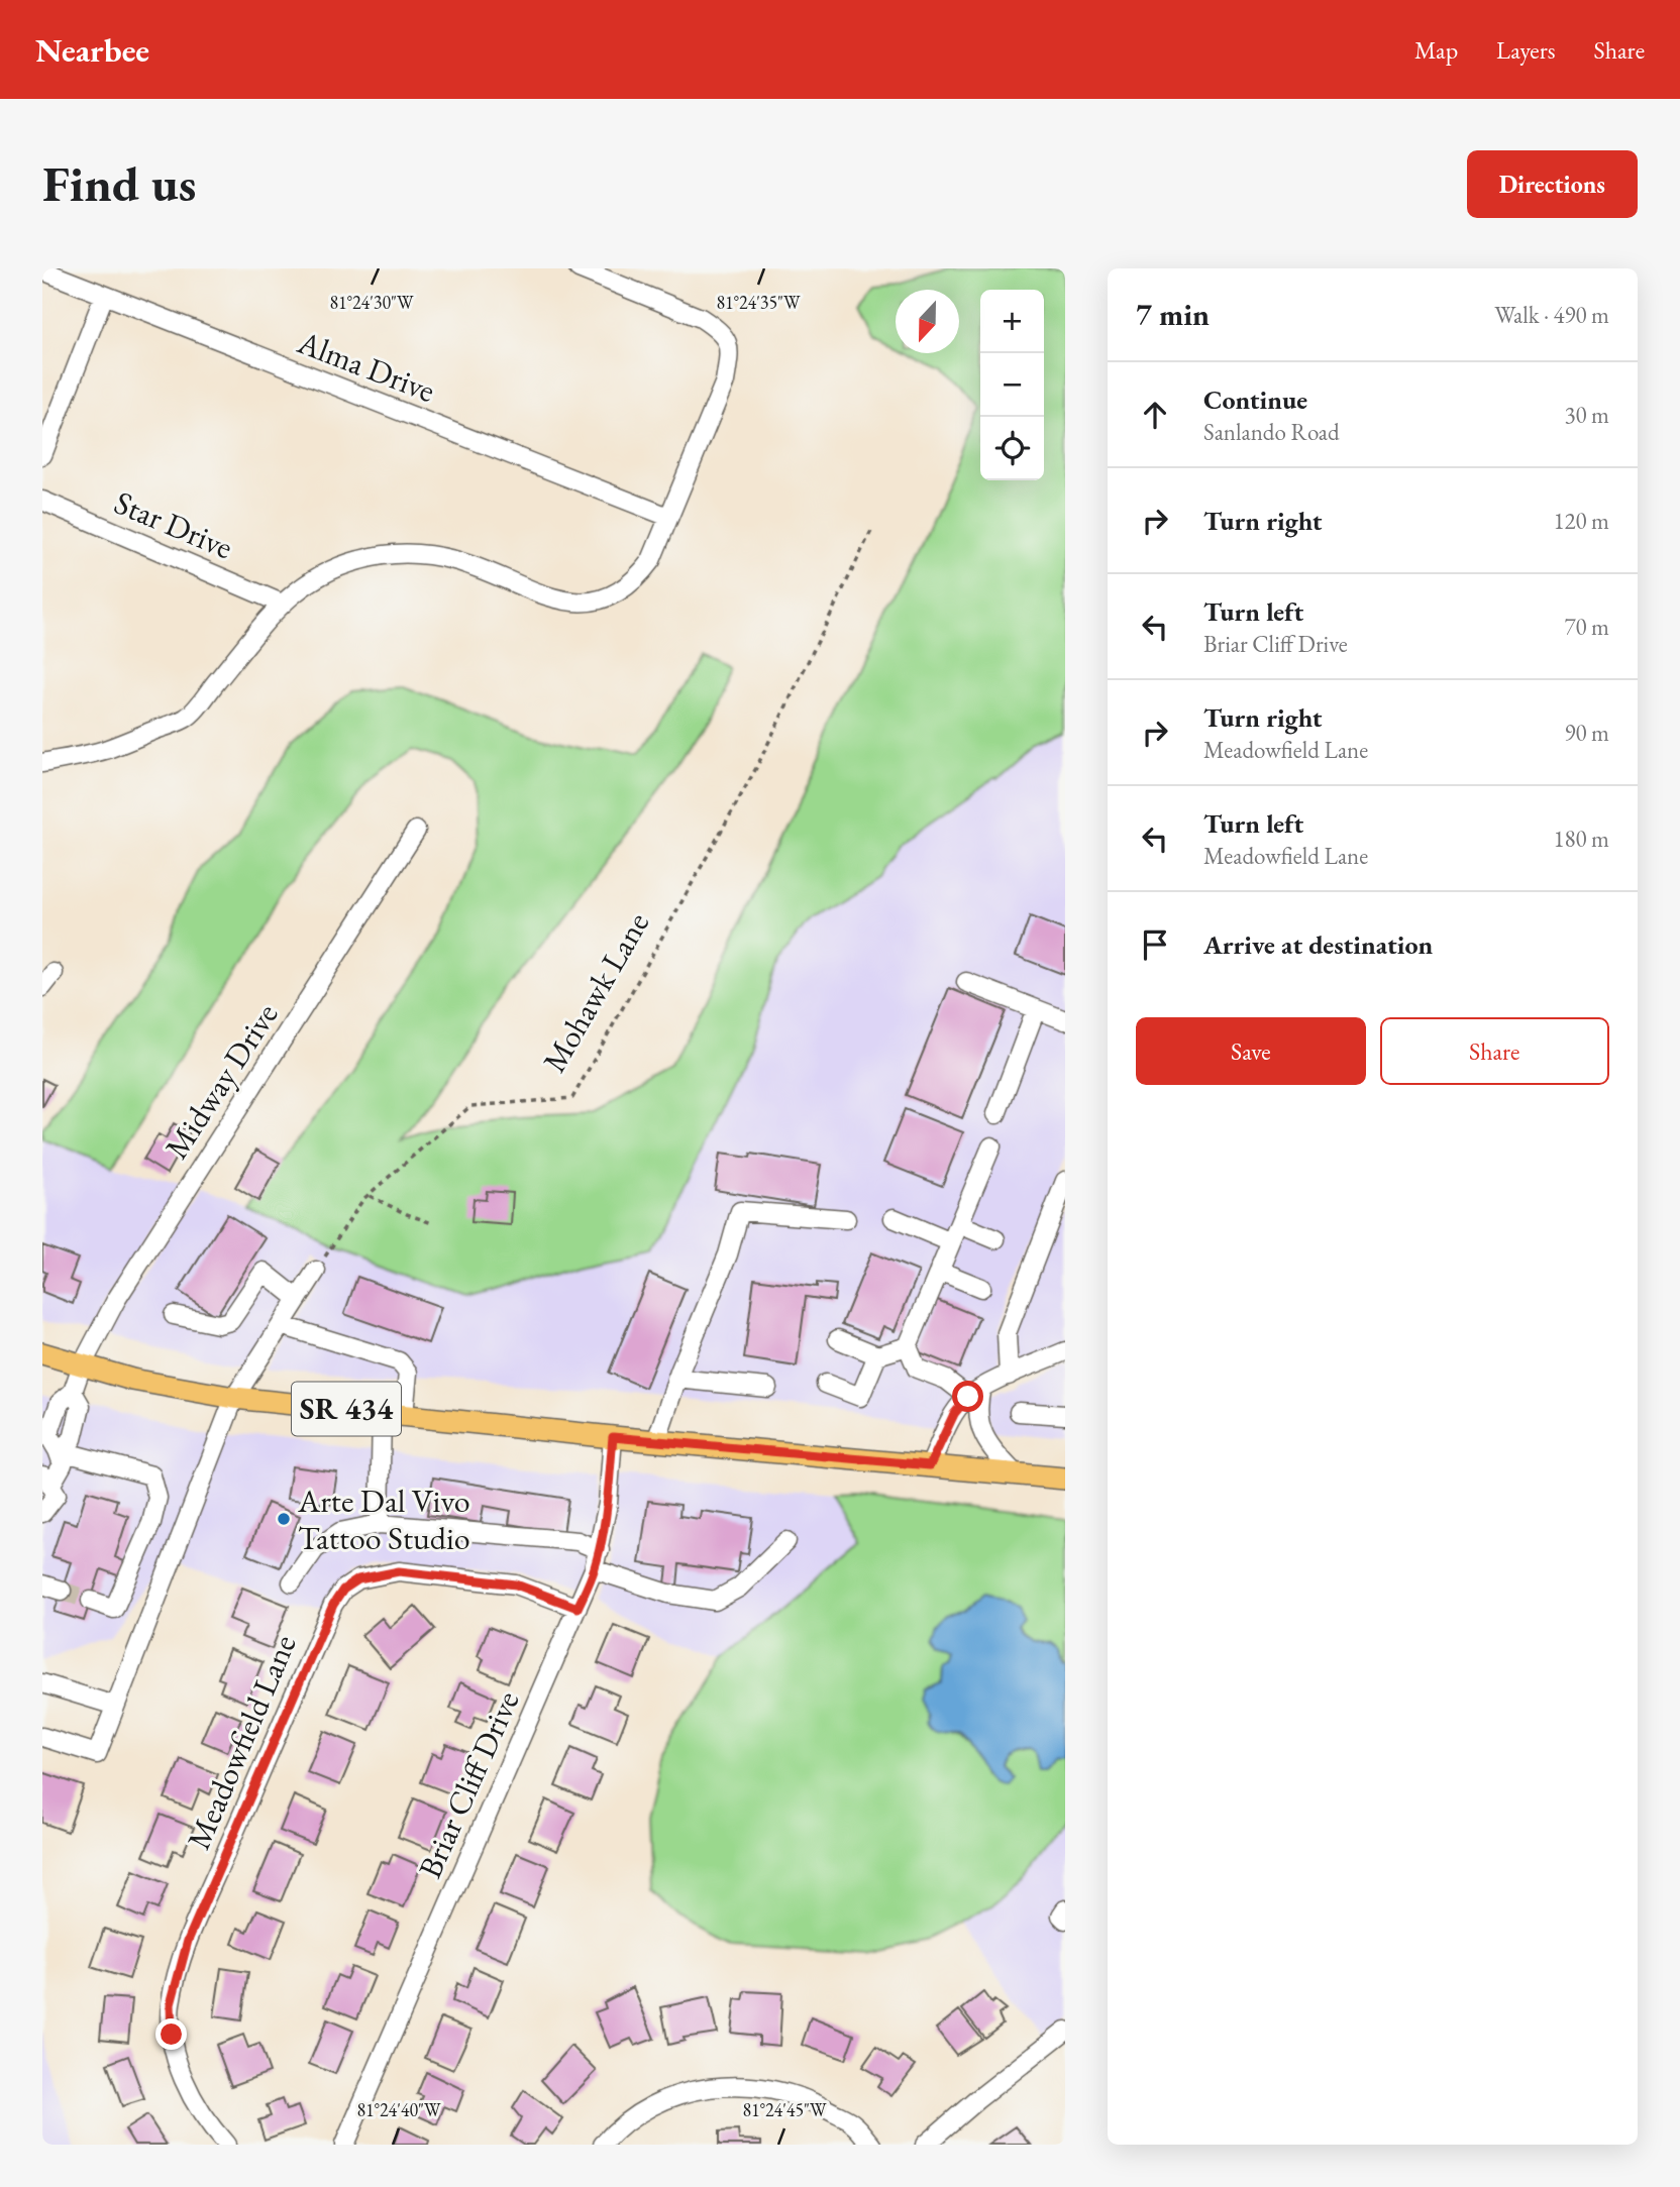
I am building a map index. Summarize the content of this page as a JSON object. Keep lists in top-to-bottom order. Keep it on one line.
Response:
{"streets":{"main road":["SR 434"],"street":["Alma Drive","Star Drive","Midway Drive","Meadowfield Lane","Briar Cliff Drive"],"path":["Mohawk Lane"]},"crossings":[["Midway Drive","SR 434"],["SR 434","Briar Cliff Drive"],["Meadowfield Lane","Briar Cliff Drive"]],"places":["Arte Dal Vivo Tattoo Studio"],"north":"bottom","page":{"header":"Nearbee","nav":["Map","Layers","Share"],"buttons":["Directions",["Save","Share"]],"title":"Find us","heading":["7 min","Walk · 490 m"],"map_buttons":["+","−"],"list":[["Continue","Sanlando Road","30 m"],["Turn right","120 m"],["Turn left","Briar Cliff Drive","70 m"],["Turn right","Meadowfield Lane","90 m"],["Turn left","Meadowfield Lane","180 m"],"Arrive at destination"]},"coordinates":["81°24'35\"W","81°24'30\"W","81°24'40\"W","81°24'45\"W"]}
